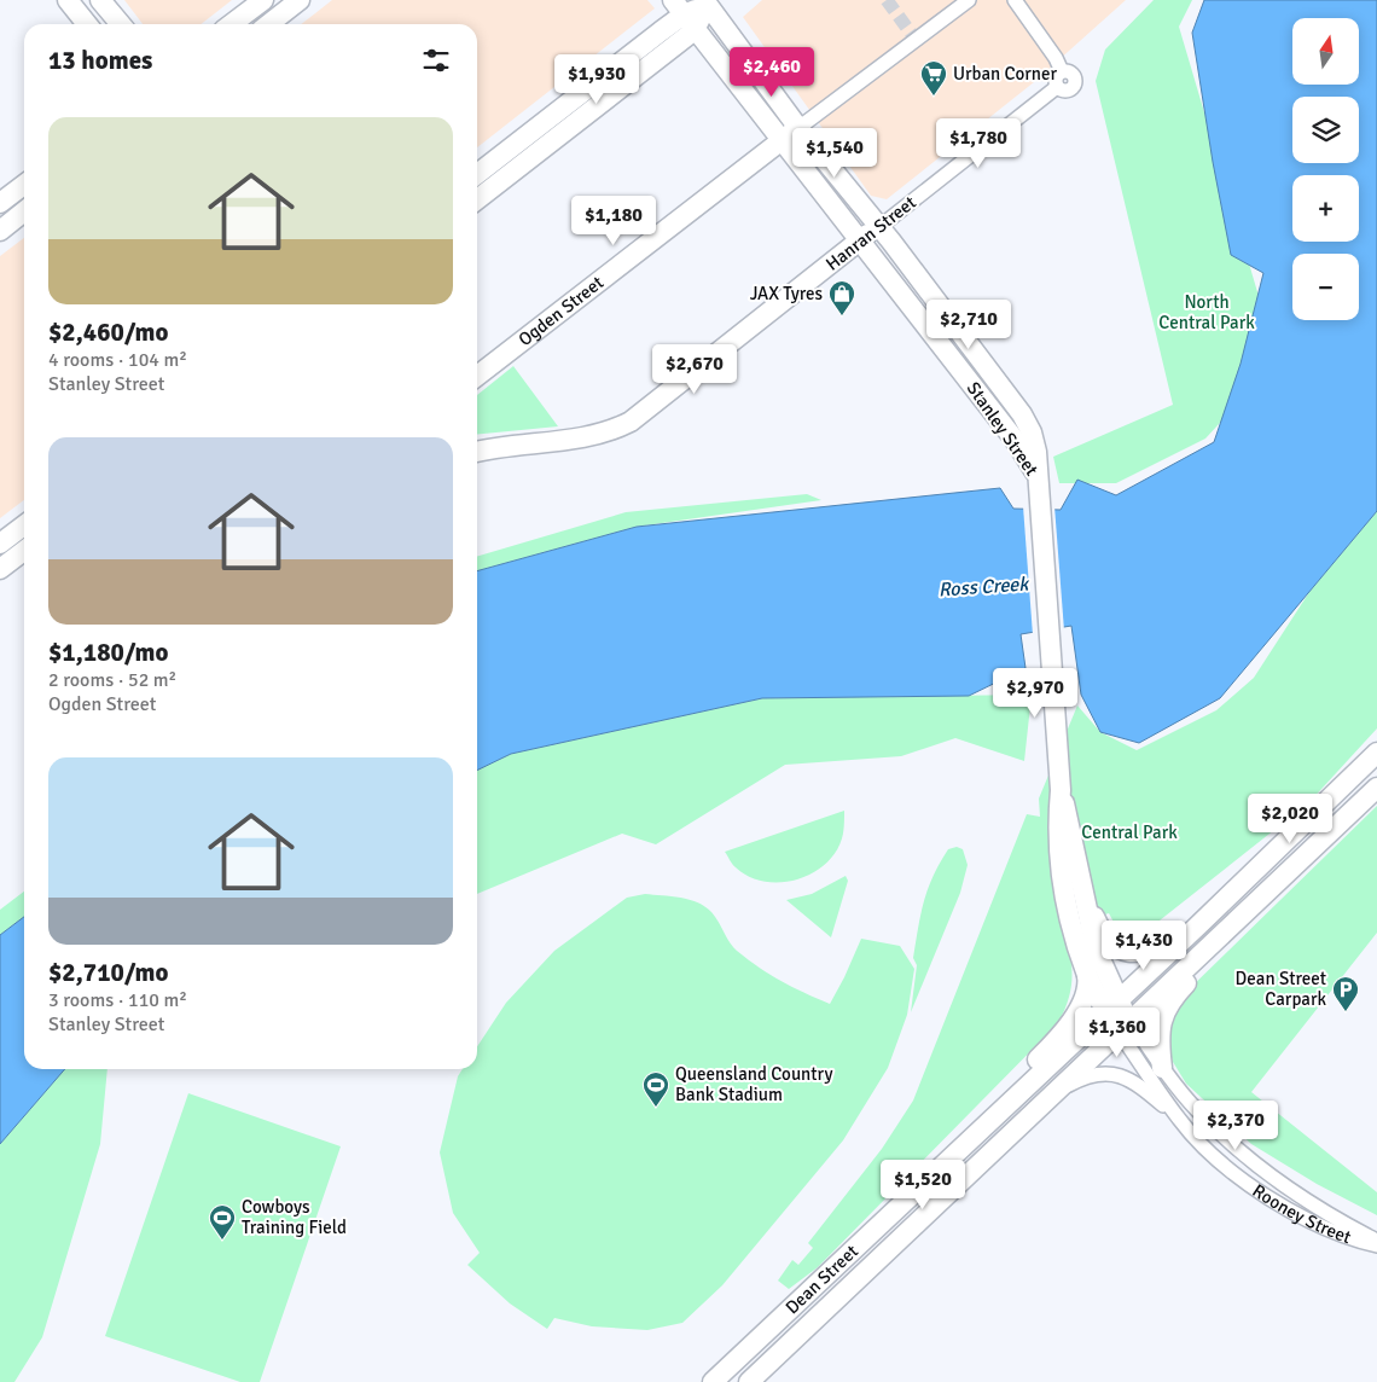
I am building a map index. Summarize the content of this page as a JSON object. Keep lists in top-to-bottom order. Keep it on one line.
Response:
{"streets":{"main road":["Hanran Street","Ogden Street","Stanley Street","Rooney Street","Dean Street"]},"crossings":[["Hanran Street","Stanley Street"],["Ogden Street","Stanley Street"],["Stanley Street","Rooney Street"],["Rooney Street","Dean Street"]],"water":["Ross Creek"],"parks":["North Central Park","Central Park"],"places":{"supermarket":["Urban Corner"],"shop":["JAX Tyres"],"parking":["Dean Street Carpark"],"sports":["Queensland Country Bank Stadium","Cowboys Training Field"]},"north":"top","page":{"map_buttons":["+","−"],"heading":"13 homes","price":["$2,460","$1,930","$1,780","$1,540","$1,180","$2,710","$2,670","$2,970","$2,020","$1,430","$1,360","$2,370","$1,520"],"list":[{"name":"$2,460/mo","note":"4 rooms · 104 m² · Stanley Street"},{"name":"$1,180/mo","note":"2 rooms · 52 m² · Ogden Street"},{"name":"$2,710/mo","note":"3 rooms · 110 m² · Stanley Street"}]}}
